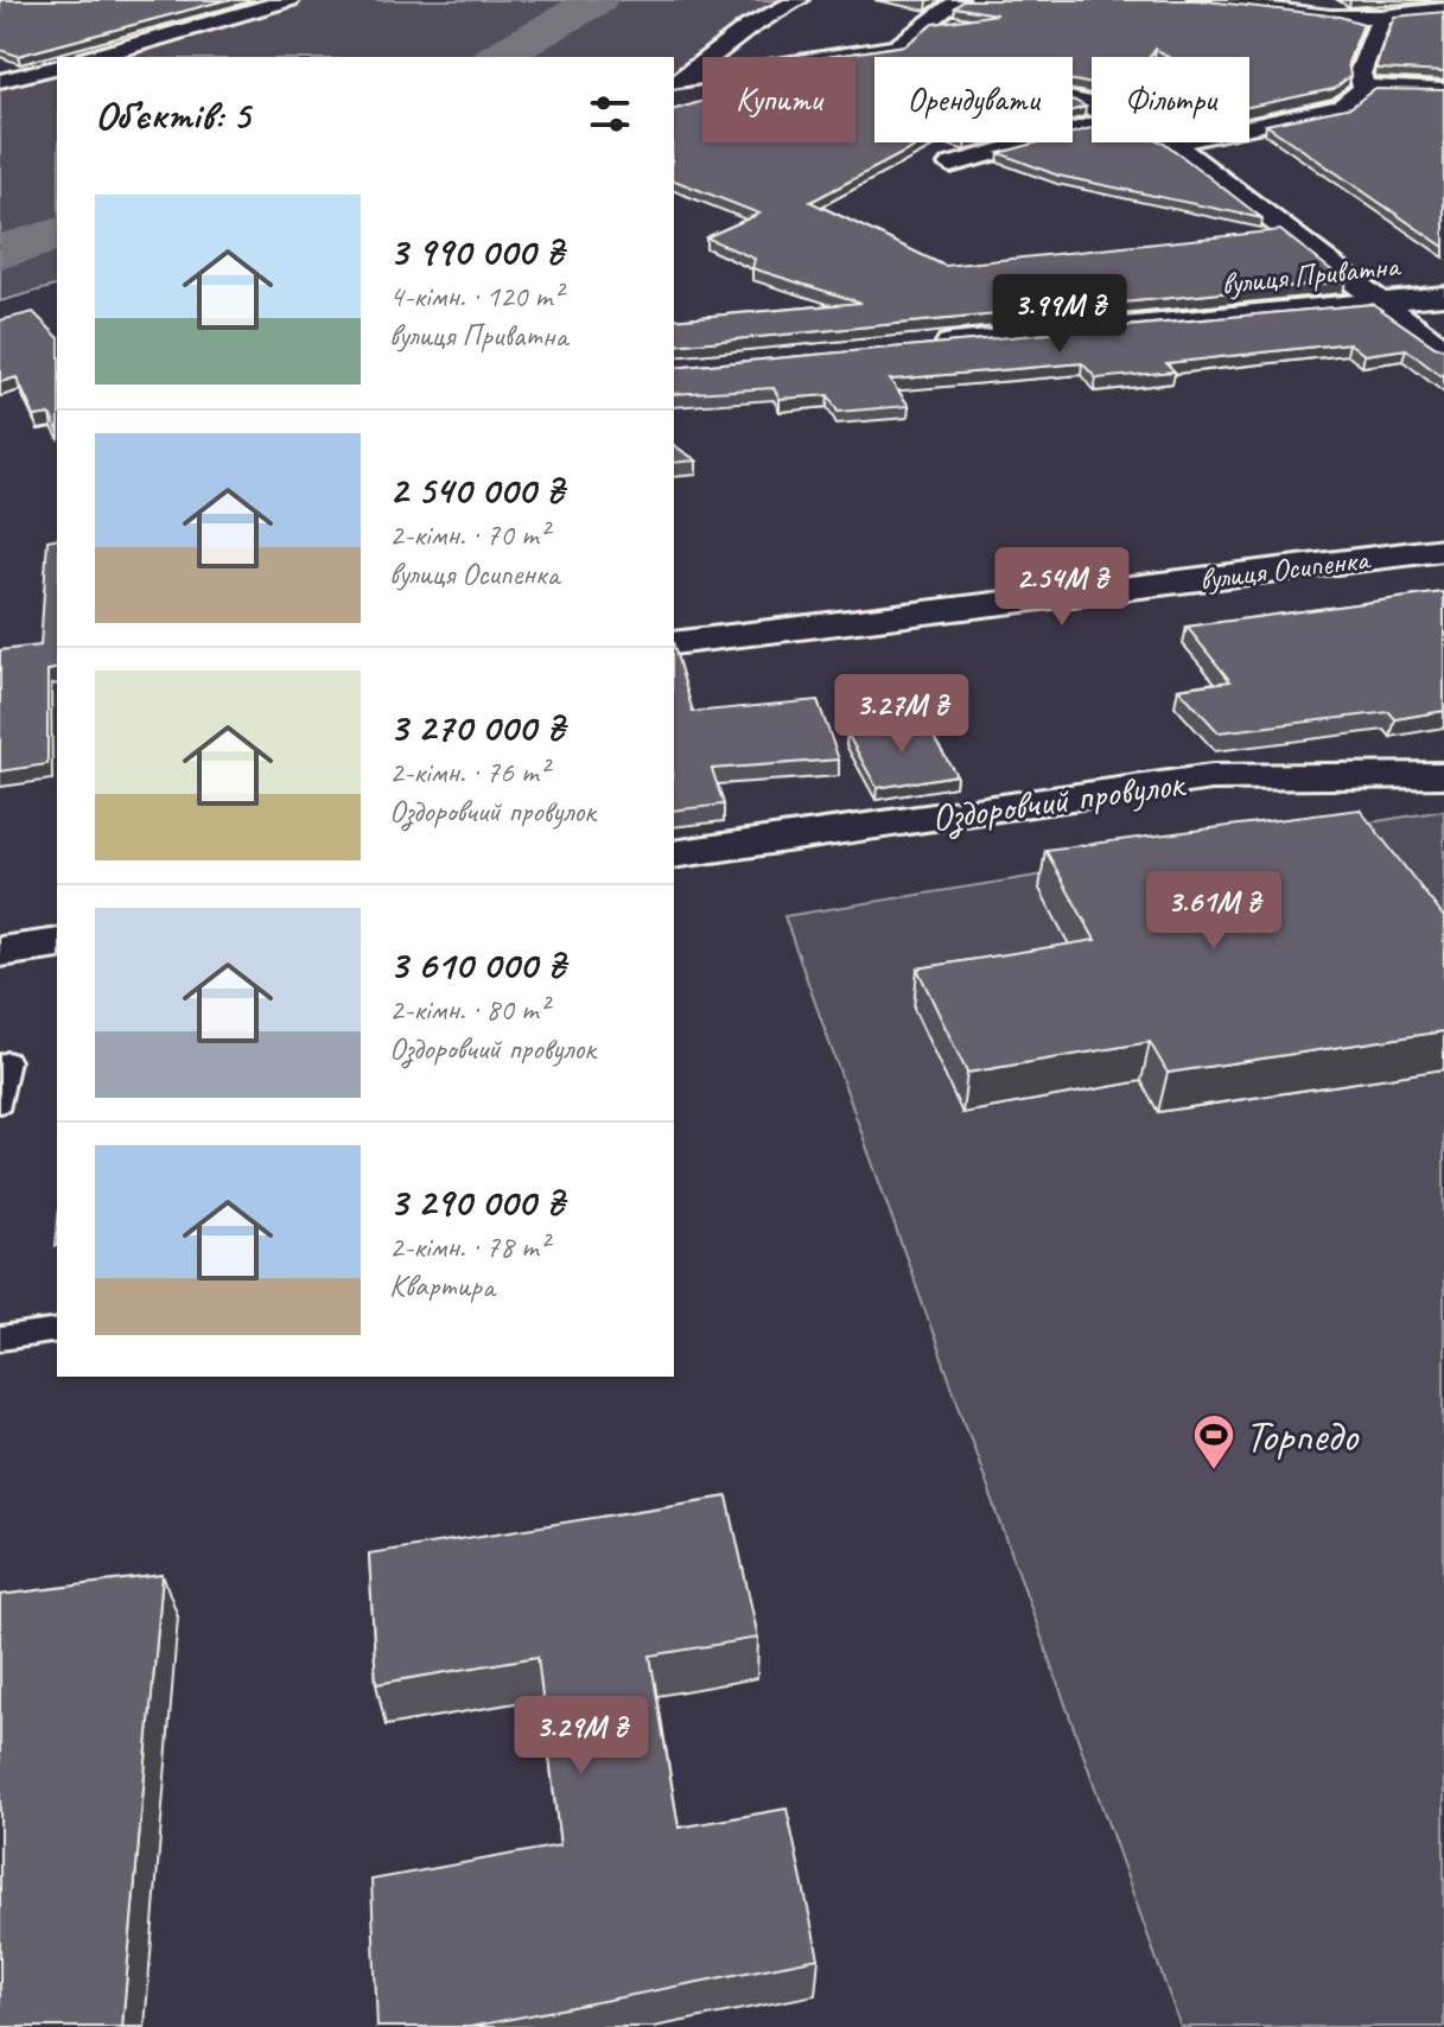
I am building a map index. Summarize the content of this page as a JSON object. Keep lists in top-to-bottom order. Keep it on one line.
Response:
{"streets":{"street":["вулиця Приватна","вулиця Осипенка","Оздоровчий провулок"]},"places":{"sports":["Торпедо"]},"page":{"chip":["Купити","Орендувати","Фільтри"],"heading":"Об’єктів: 5","list":[{"name":"3 990 000 ₴","note":"4-кімн. · 120 m² · вулиця Приватна"},{"name":"2 540 000 ₴","note":"2-кімн. · 70 m² · вулиця Осипенка"},{"name":"3 270 000 ₴","note":"2-кімн. · 76 m² · Оздоровчий провулок"},{"name":"3 610 000 ₴","note":"2-кімн. · 80 m² · Оздоровчий провулок"},{"name":"3 290 000 ₴","note":"2-кімн. · 78 m² · Квартира"}],"price":["3.99M ₴","2.54M ₴","3.27M ₴","3.61M ₴","3.29M ₴"]}}
